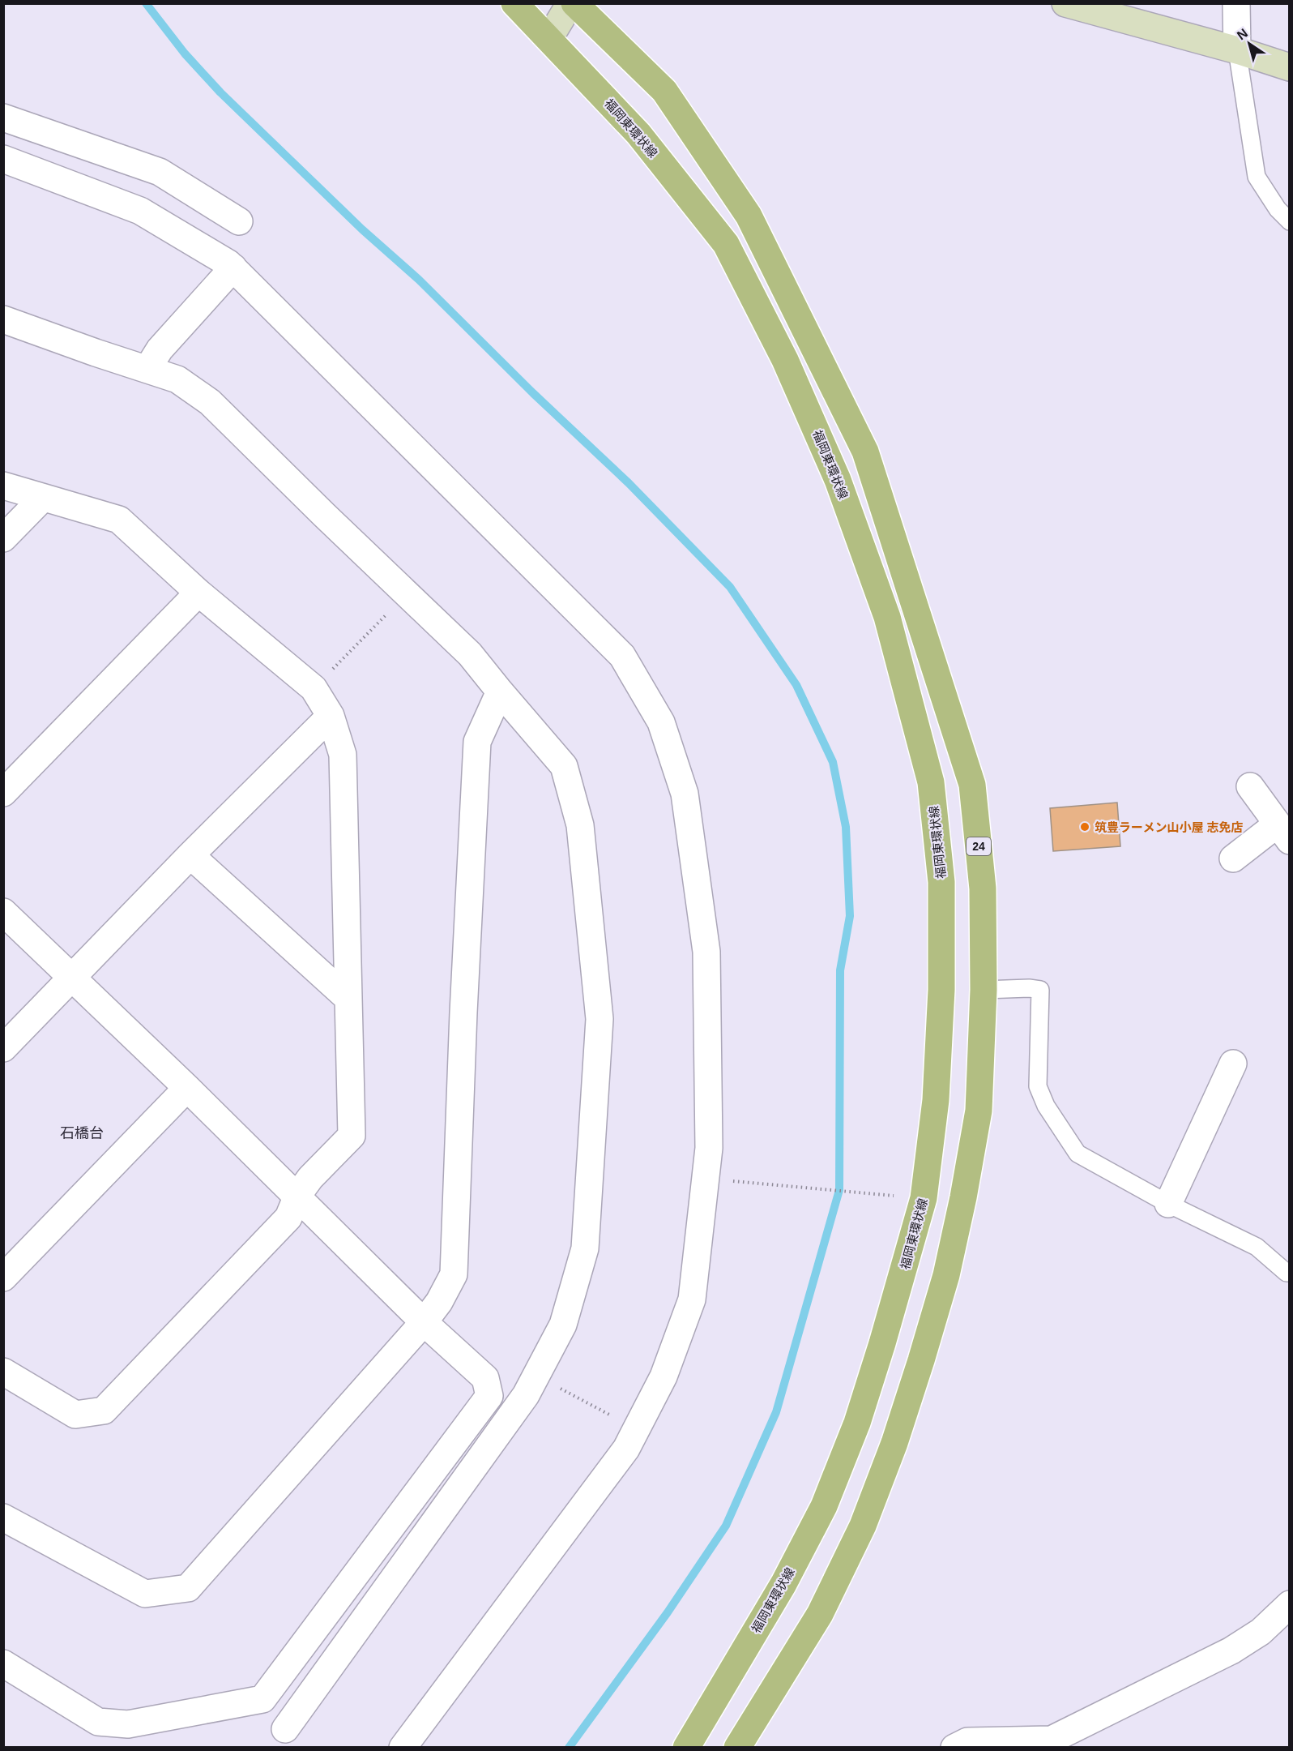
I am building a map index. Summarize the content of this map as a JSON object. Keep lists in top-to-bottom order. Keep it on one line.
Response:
{"streets":{"main road":["福岡東環状線","24"]},"districts":["石橋台"],"places":["筑豊ラーメン山小屋 志免店"],"north":"top left"}
